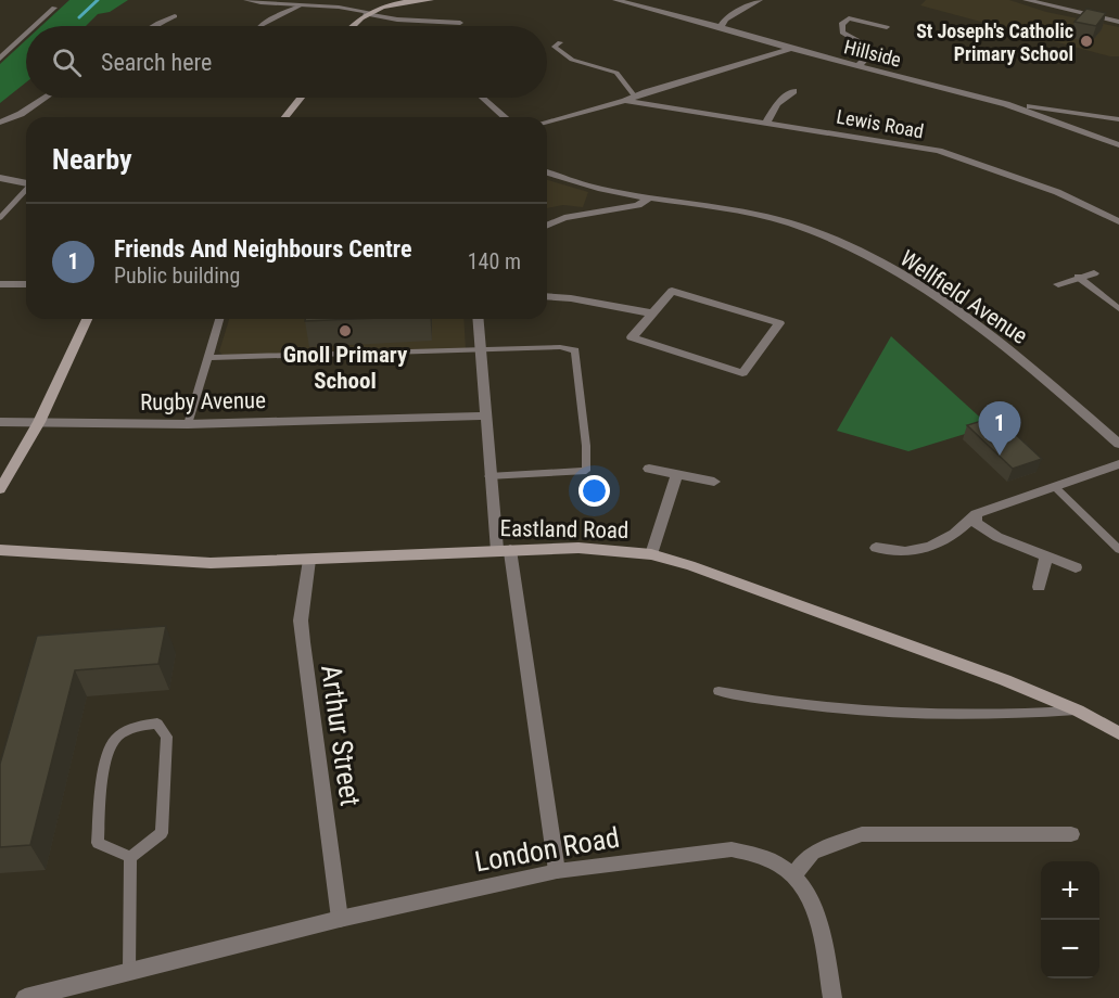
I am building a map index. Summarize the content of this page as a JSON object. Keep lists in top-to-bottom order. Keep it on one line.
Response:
{"streets":{"main road":["Eastland Road"],"street":["Hillside","Lewis Road","Wellfield Avenue","Rugby Avenue","Arthur Street","London Road"]},"crossings":[["Eastland Road","Arthur Street"],["Arthur Street","London Road"]],"places":["St Joseph's Catholic Primary School","Gnoll Primary School"],"page":{"search":"Search here","heading":"Nearby","list":[{"mark":"1","name":"Friends And Neighbours Centre","note":"Public building","value":"140 m"}],"pins":"1","map_buttons":["+","−"]}}
